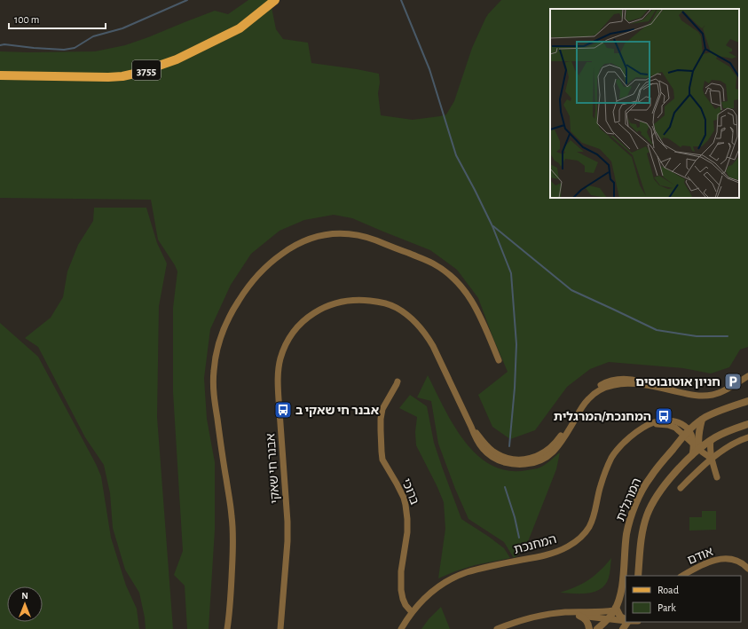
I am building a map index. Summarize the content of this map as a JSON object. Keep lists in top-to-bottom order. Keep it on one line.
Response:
{"streets":{"main road":["3755"],"street":["אבנר חי שאקי","ברוכי","המרגלית","המחנכת","אודם"]},"crossings":[["ברוכי","המחנכת"],["המרגלית","המחנכת"]],"places":{"parking":["חניון אוטובוסים"],"bus stop":["אבנר חי שאקי ב","המחנכת/המרגלית"]},"legend":["Road","Park"],"scale_bar":"100 m","north":"top"}
